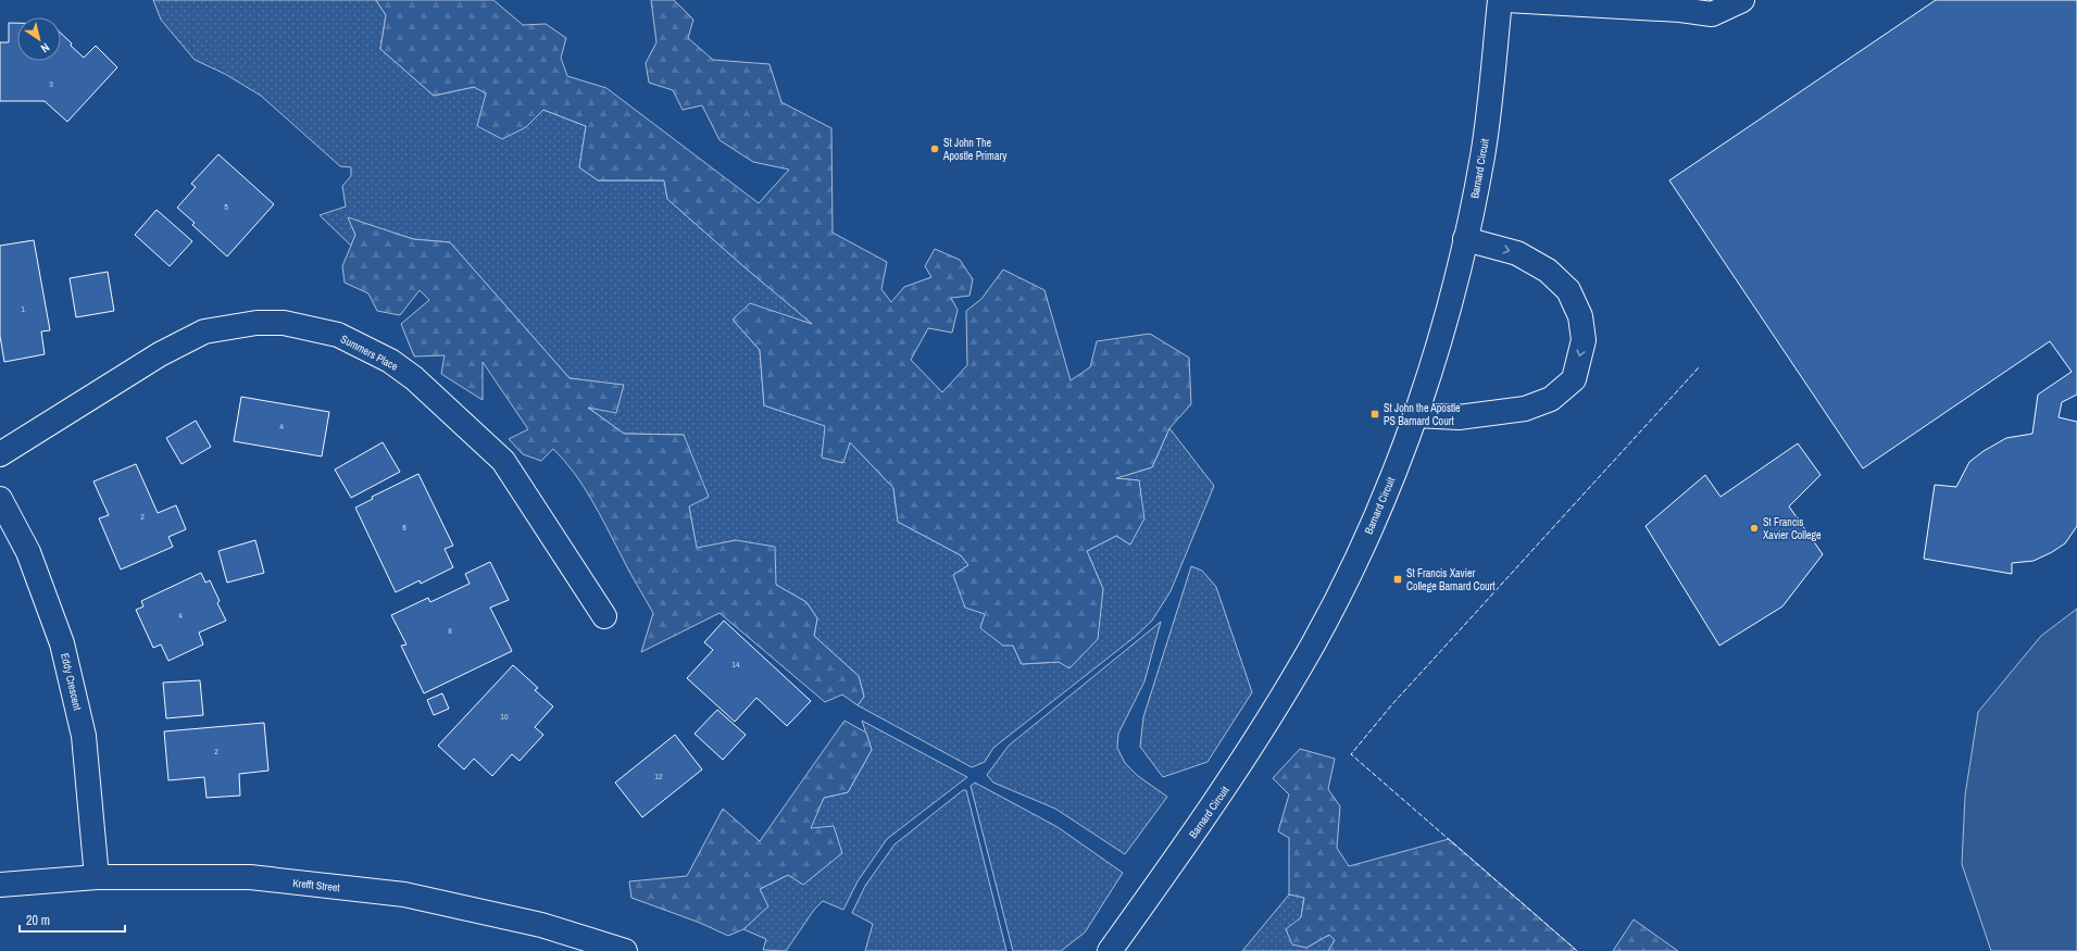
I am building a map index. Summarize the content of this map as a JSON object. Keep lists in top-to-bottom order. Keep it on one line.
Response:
{"streets":{"street":["Barnard Circuit","Summers Place","Eddy Crescent","Krefft Street"]},"crossings":[["Eddy Crescent","Krefft Street"]],"places":{"other":["St John The Apostle Primary","St Francis Xavier College"],"transit":["St John the Apostle PS Barnard Court","St Francis Xavier College Barnard Court"]},"house_numbers":["3","5","1","4","2","6","4","8","14","10","2","12"],"scale_bar":"20 m","north":"bottom right"}
